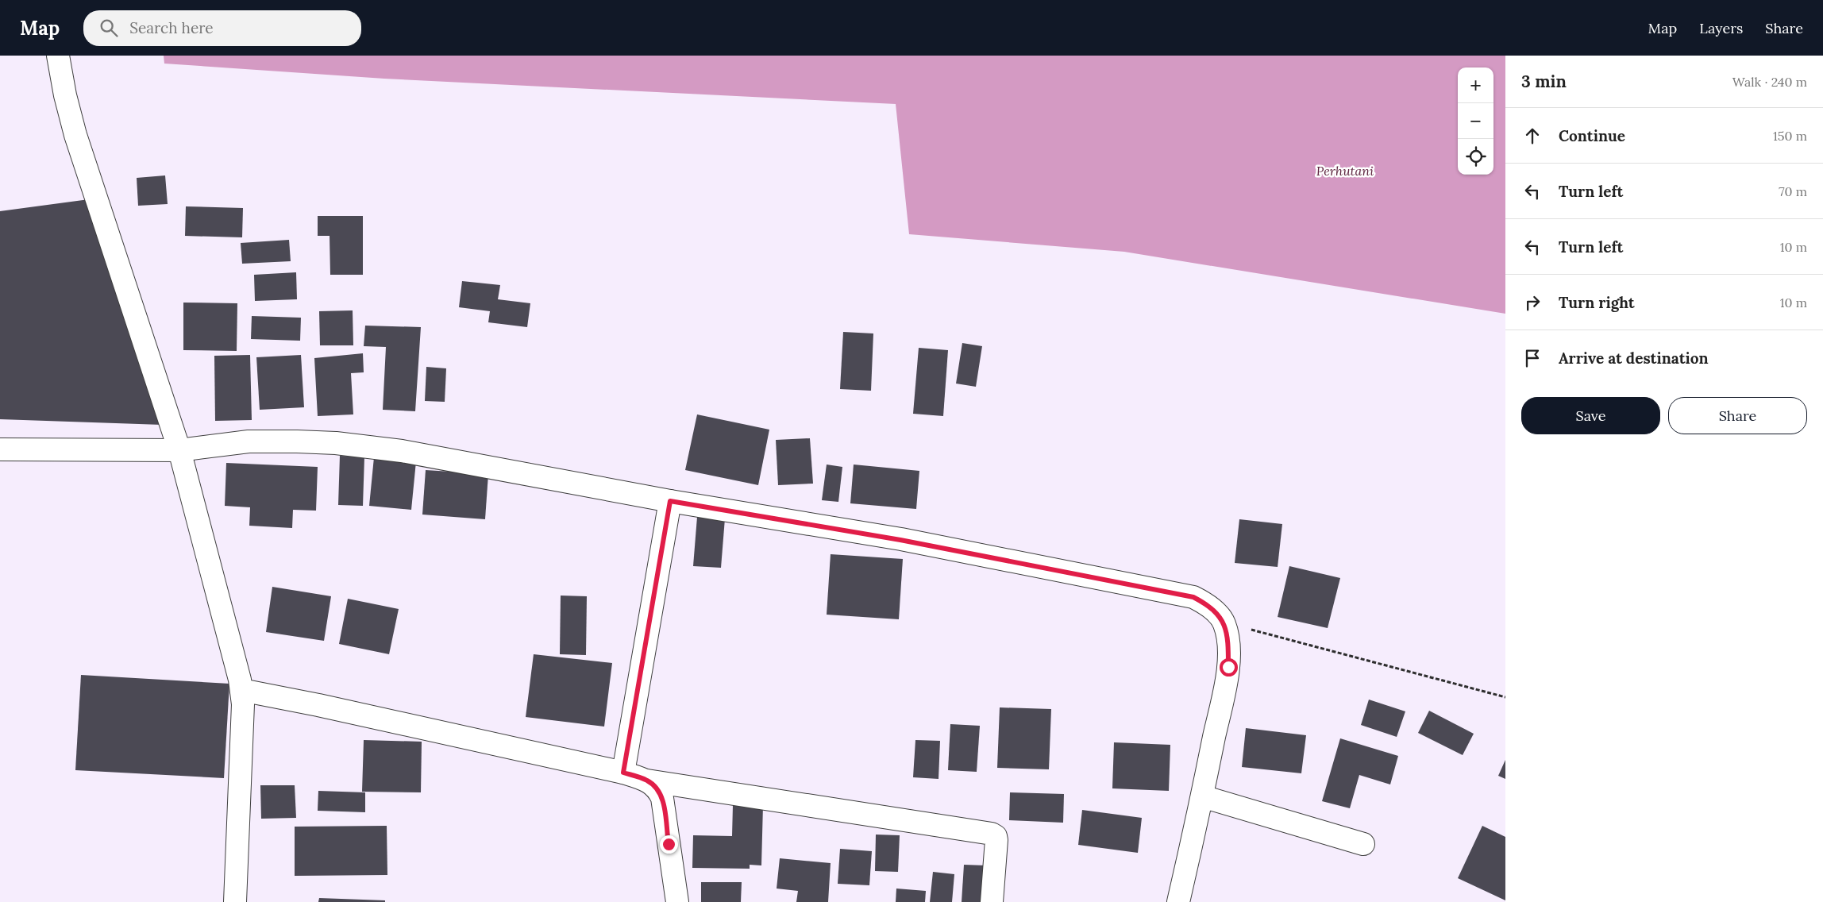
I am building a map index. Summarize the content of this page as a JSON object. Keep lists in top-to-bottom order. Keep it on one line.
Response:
{"parks":["Perhutani"],"page":{"header":"Map","search":"Search here","nav":["Map","Layers","Share"],"heading":["3 min","Walk · 240 m"],"map_buttons":["+","−"],"list":[["Continue","150 m"],["Turn left","70 m"],["Turn left","10 m"],["Turn right","10 m"],"Arrive at destination"],"buttons":["Save","Share"]}}
